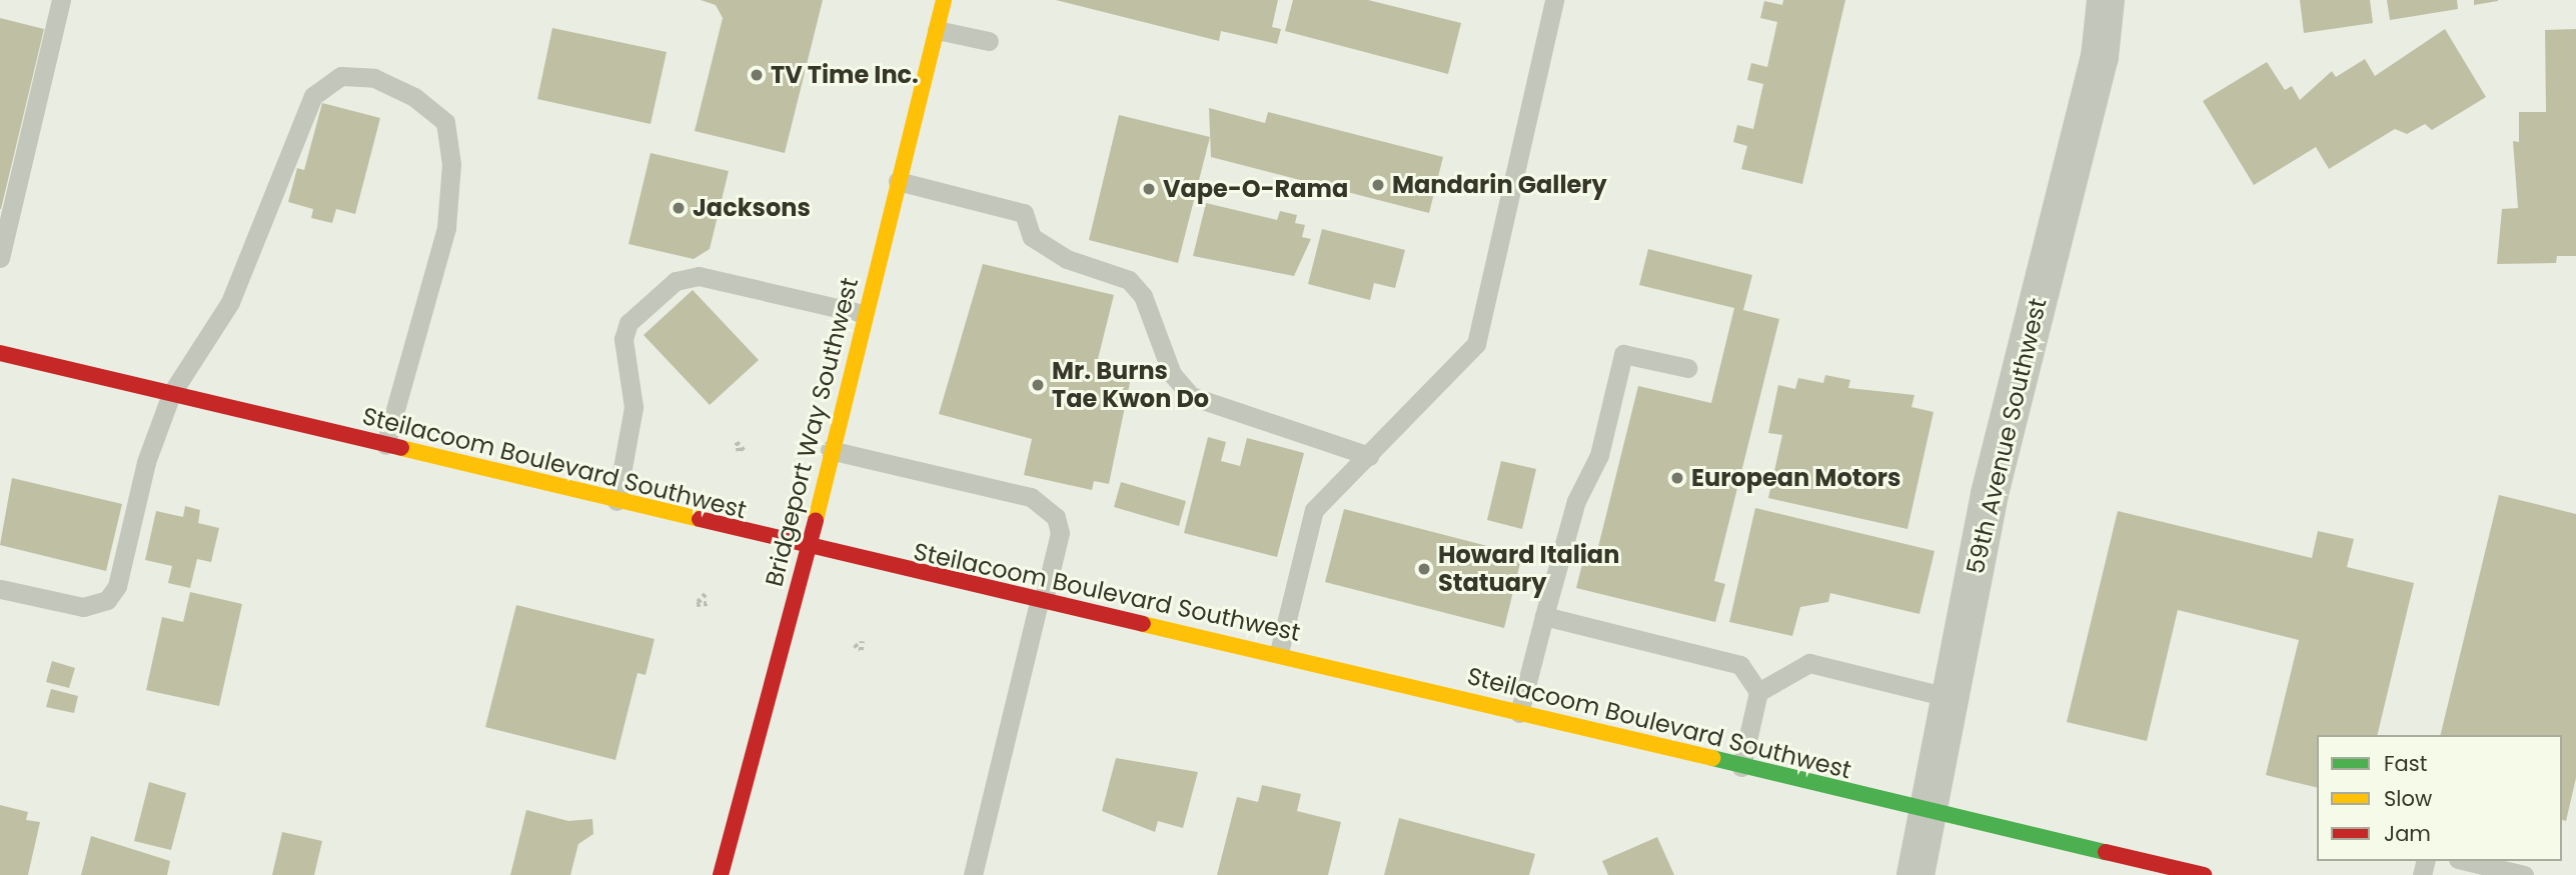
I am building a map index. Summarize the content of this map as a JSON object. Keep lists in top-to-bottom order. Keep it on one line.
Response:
{"streets":{"main road":["Bridgeport Way Southwest","Steilacoom Boulevard Southwest"],"street":["59th Avenue Southwest"]},"crossings":[["Bridgeport Way Southwest","Steilacoom Boulevard Southwest"],["59th Avenue Southwest","Steilacoom Boulevard Southwest"]],"places":["TV Time Inc.","Mandarin Gallery","Vape-O-Rama","Jacksons","Mr. Burns Tae Kwon Do","European Motors","Howard Italian Statuary"],"legend":["Fast","Slow","Jam"]}
